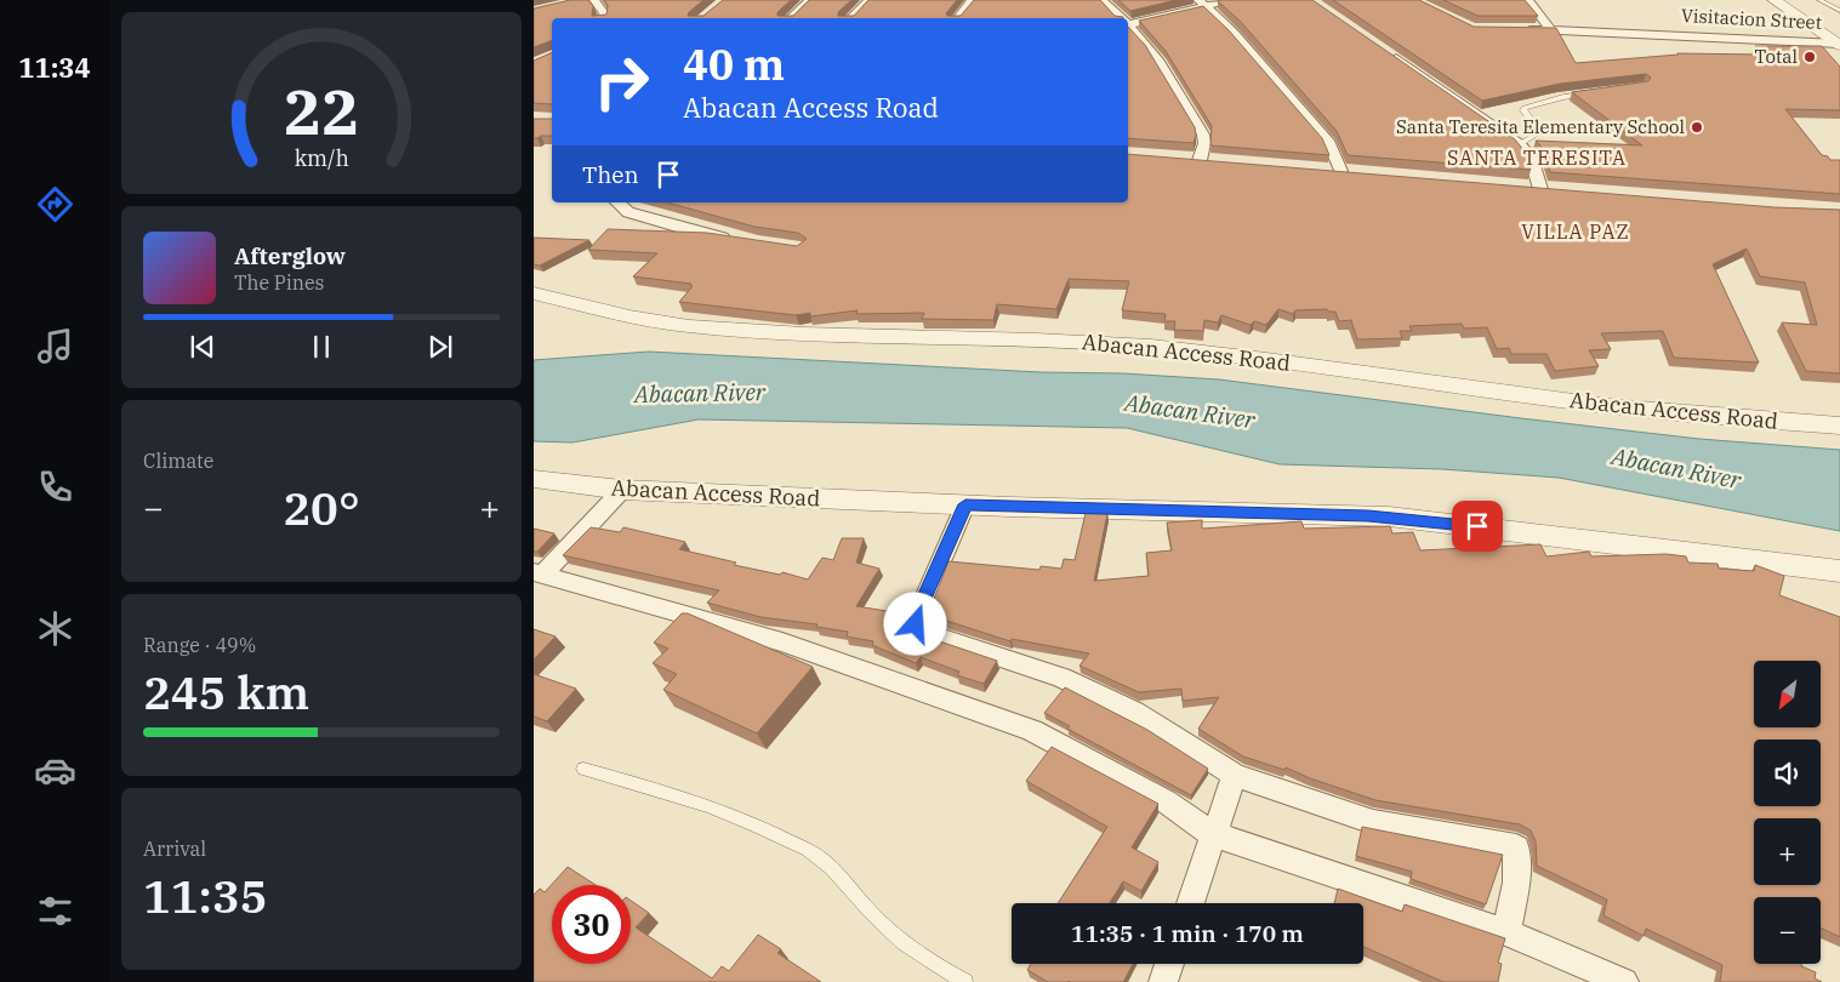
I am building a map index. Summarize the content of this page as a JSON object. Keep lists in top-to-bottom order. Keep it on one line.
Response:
{"streets":{"street":["Visitacion Street","Abacan Access Road"]},"districts":["SANTA TERESITA","VILLA PAZ"],"water":["Abacan River"],"places":["Total","Santa Teresita Elementary School"],"north":"bottom left","page":{"tabs":"11:34","turn":["40 m","Abacan Access Road"],"then":"Then","song":["Afterglow","The Pines"],"tile":["Climate",["Range · 49%","245 km"],["Arrival","11:35"]],"heat":["−","20°","+"],"map_buttons":["+","−"],"limit":"30","trip":"11:35 · 1 min · 170 m","gauge":["22","km/h"]}}
